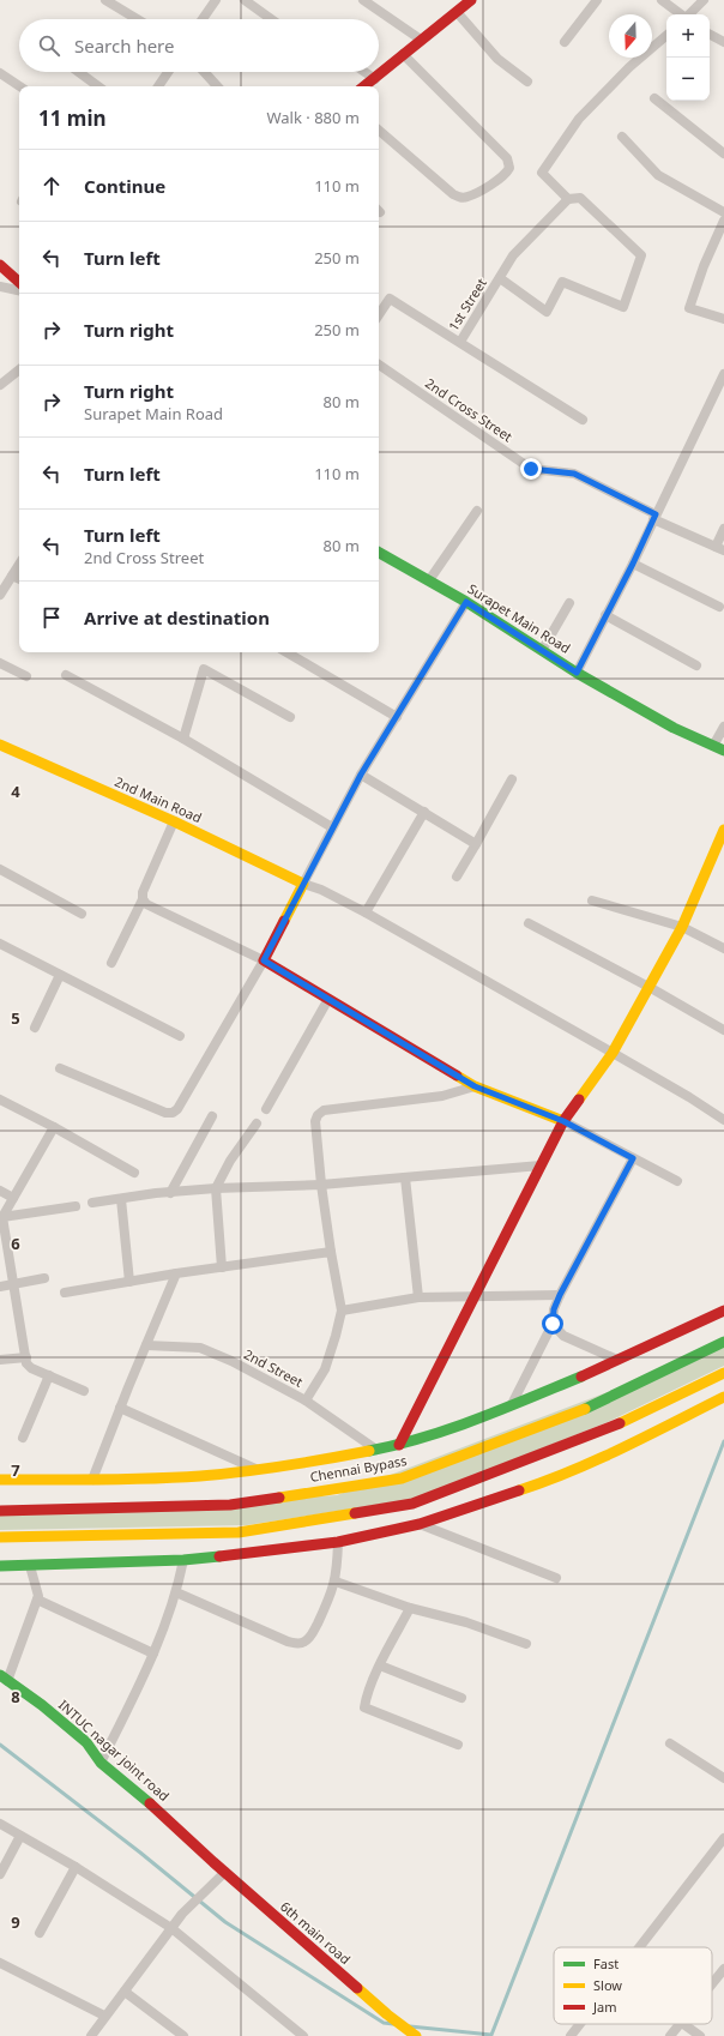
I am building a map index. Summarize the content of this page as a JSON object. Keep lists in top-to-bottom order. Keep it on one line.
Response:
{"streets":{"main road":["Surapet Main Road","2nd Main Road","Chennai Bypass","INTUC nagar joint road","6th main road"],"street":["1st Street","2nd Cross Street","2nd Street"]},"crossings":[["INTUC nagar joint road","6th main road"]],"legend":["Fast","Slow","Jam"],"north":"bottom","page":{"map_buttons":["+","−"],"search":"Search here","heading":["11 min","Walk · 880 m"],"list":[["Continue","110 m"],["Turn left","250 m"],["Turn right","250 m"],["Turn right","Surapet Main Road","80 m"],["Turn left","110 m"],["Turn left","2nd Cross Street","80 m"],"Arrive at destination"]},"grid":{"rows":["4","5","6","7","8","9"]}}
